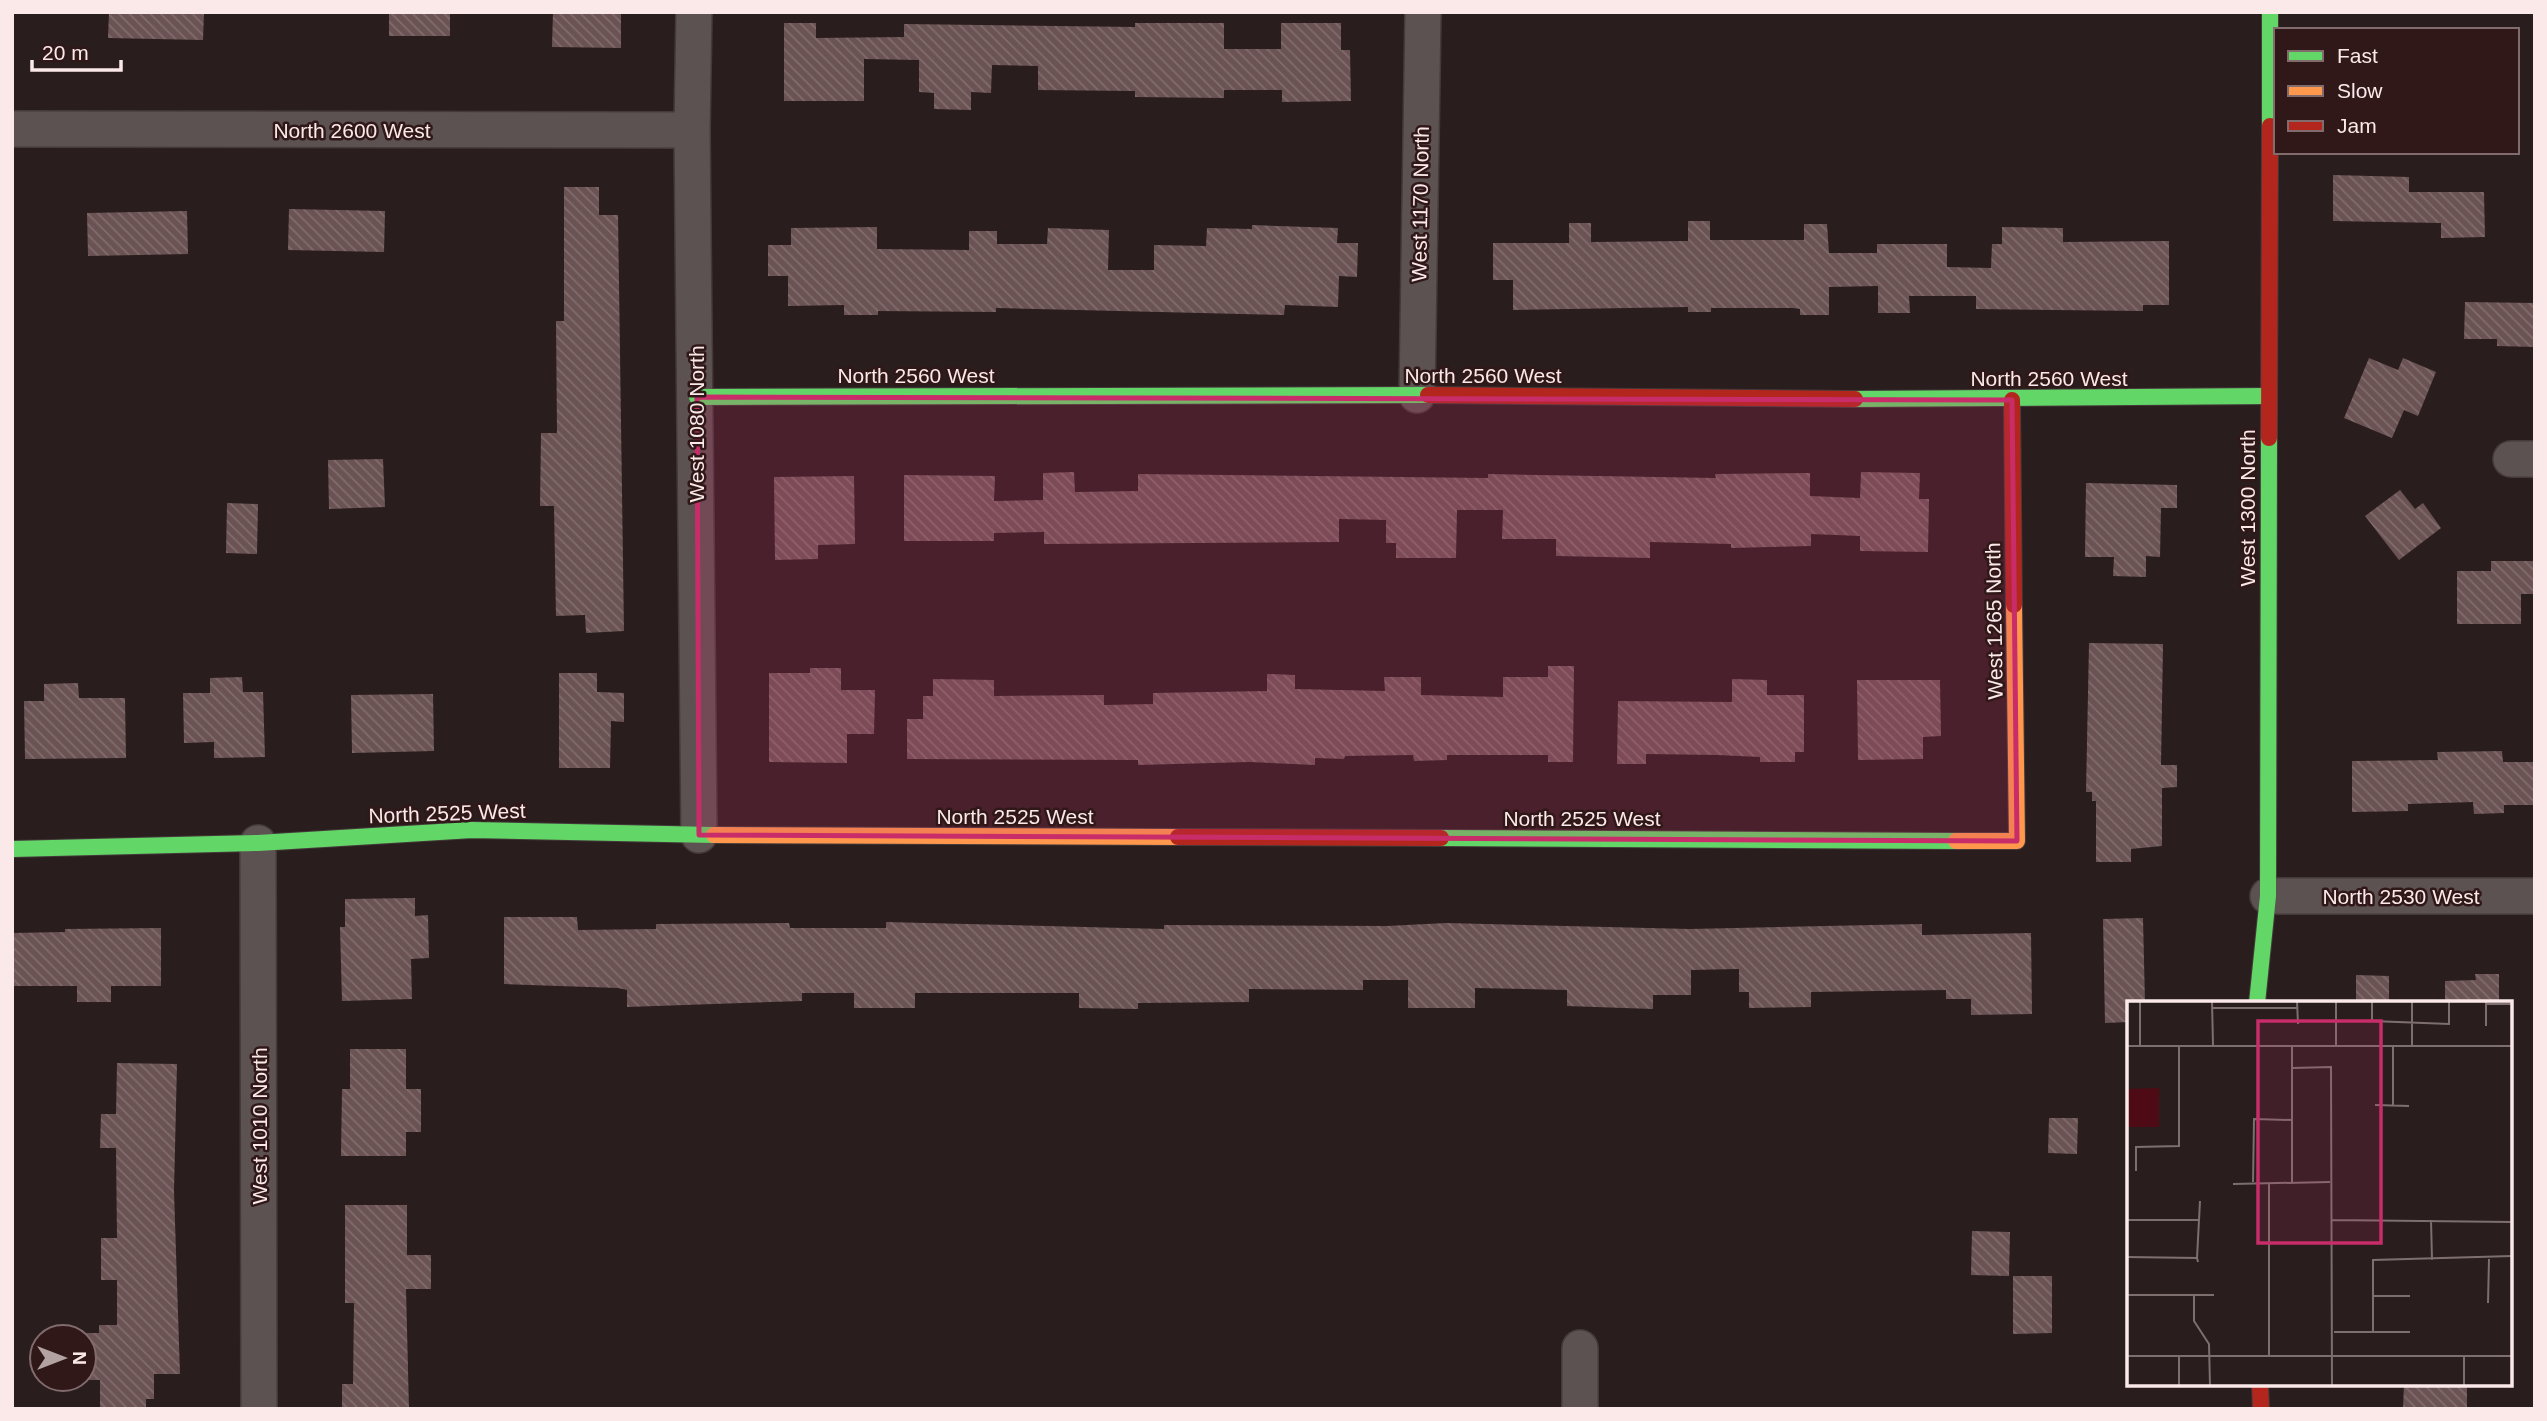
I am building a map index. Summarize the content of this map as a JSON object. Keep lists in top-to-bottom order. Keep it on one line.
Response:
{"streets":{"street":["North 2600 West","West 1170 North","North 2560 West","West 1080 North","West 1300 North","West 1265 North","North 2525 West","North 2530 West","West 1010 North"]},"crossings":[["North 2600 West","West 1080 North"],["West 1170 North","North 2560 West"],["North 2560 West","West 1080 North"],["North 2560 West","West 1300 North"],["North 2560 West","West 1265 North"],["West 1080 North","North 2525 West"],["West 1300 North","North 2530 West"],["West 1265 North","North 2525 West"],["North 2525 West","West 1010 North"]],"legend":["Fast","Slow","Jam"],"scale_bar":"20 m","north":"right"}
